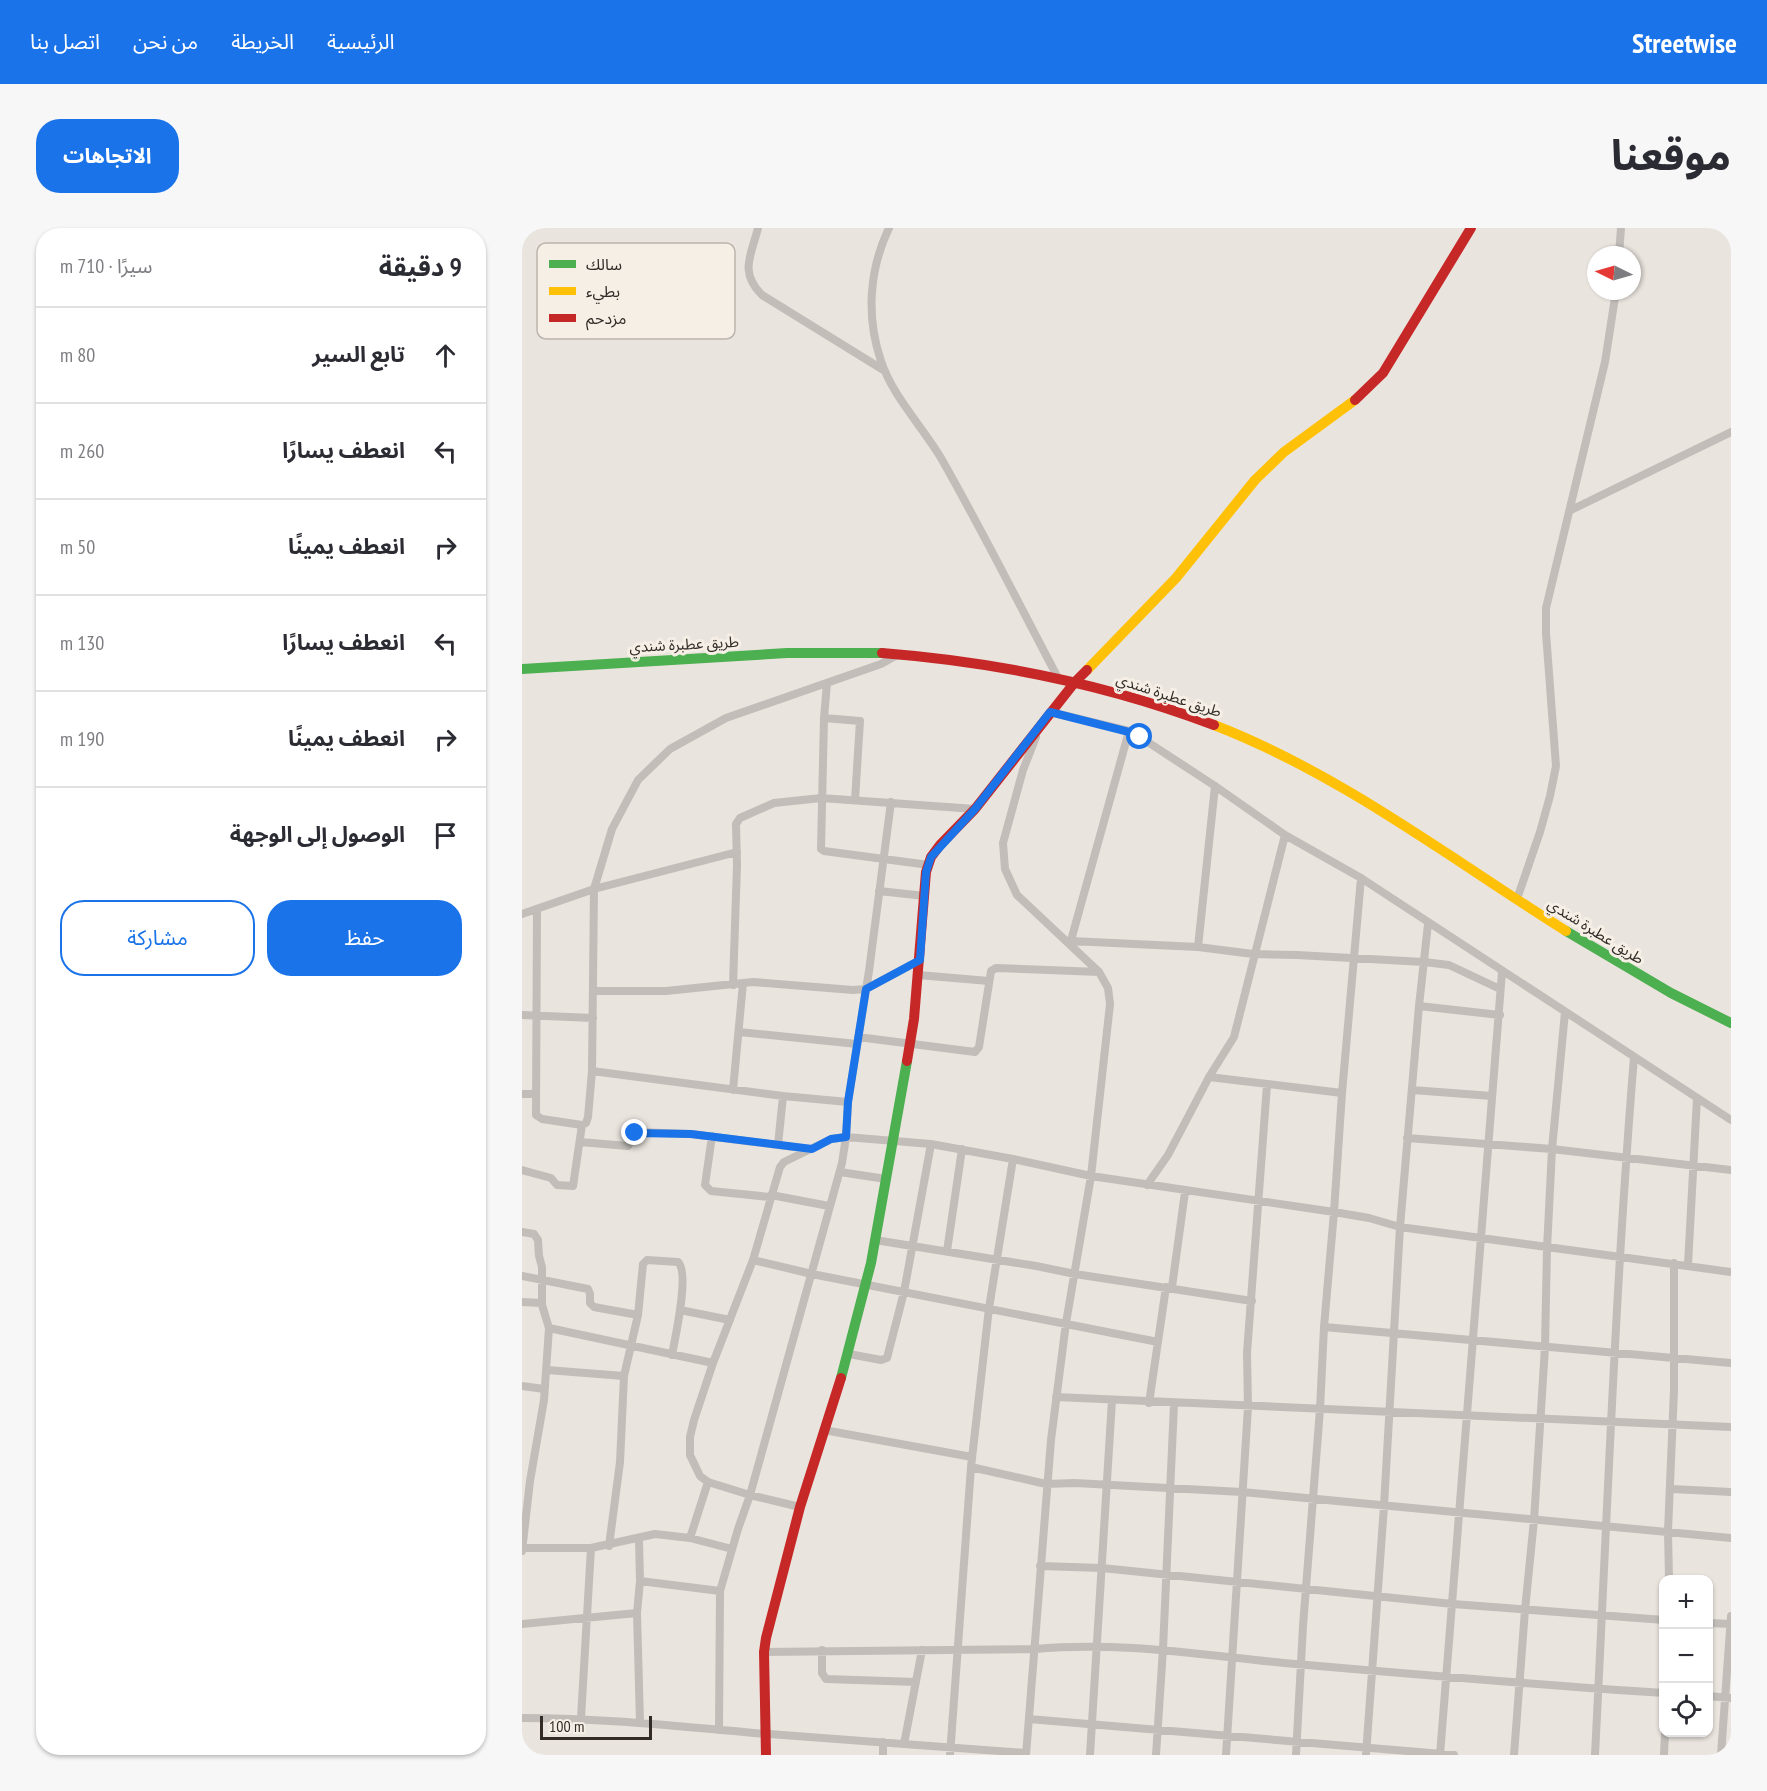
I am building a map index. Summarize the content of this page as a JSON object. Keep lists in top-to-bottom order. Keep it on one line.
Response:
{"streets":{"main road":["طريق عطبرة شندي"]},"legend":["سالك","بطيء","مزدحم"],"scale_bar":"100 m","north":"left","page":{"header":"Streetwise","nav":["الرئيسية","الخريطة","من نحن","اتصل بنا"],"title":"موقعنا","buttons":["الاتجاهات",["حفظ","مشاركة"]],"heading":["9 دقيقة","سيرًا · 710 m"],"list":[["تابع السير","80 m"],["انعطف يسارًا","260 m"],["انعطف يمينًا","50 m"],["انعطف يسارًا","130 m"],["انعطف يمينًا","190 m"],"الوصول إلى الوجهة"],"map_buttons":["+","−"],"scale":"100 m"}}
